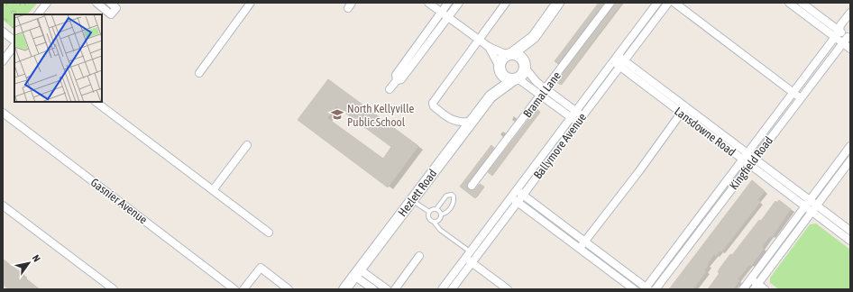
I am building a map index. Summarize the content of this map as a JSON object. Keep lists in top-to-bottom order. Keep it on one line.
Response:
{"streets":{"main road":["Hezlett Road"],"street":["Bramal Lane","Lansdowne Road","Ballymore Avenue","Kingfield Road","Gasnier Avenue"]},"crossings":[["Lansdowne Road","Ballymore Avenue"],["Lansdowne Road","Kingfield Road"]],"places":{"school or university":["North Kellyville Public School"]},"north":"top right"}
